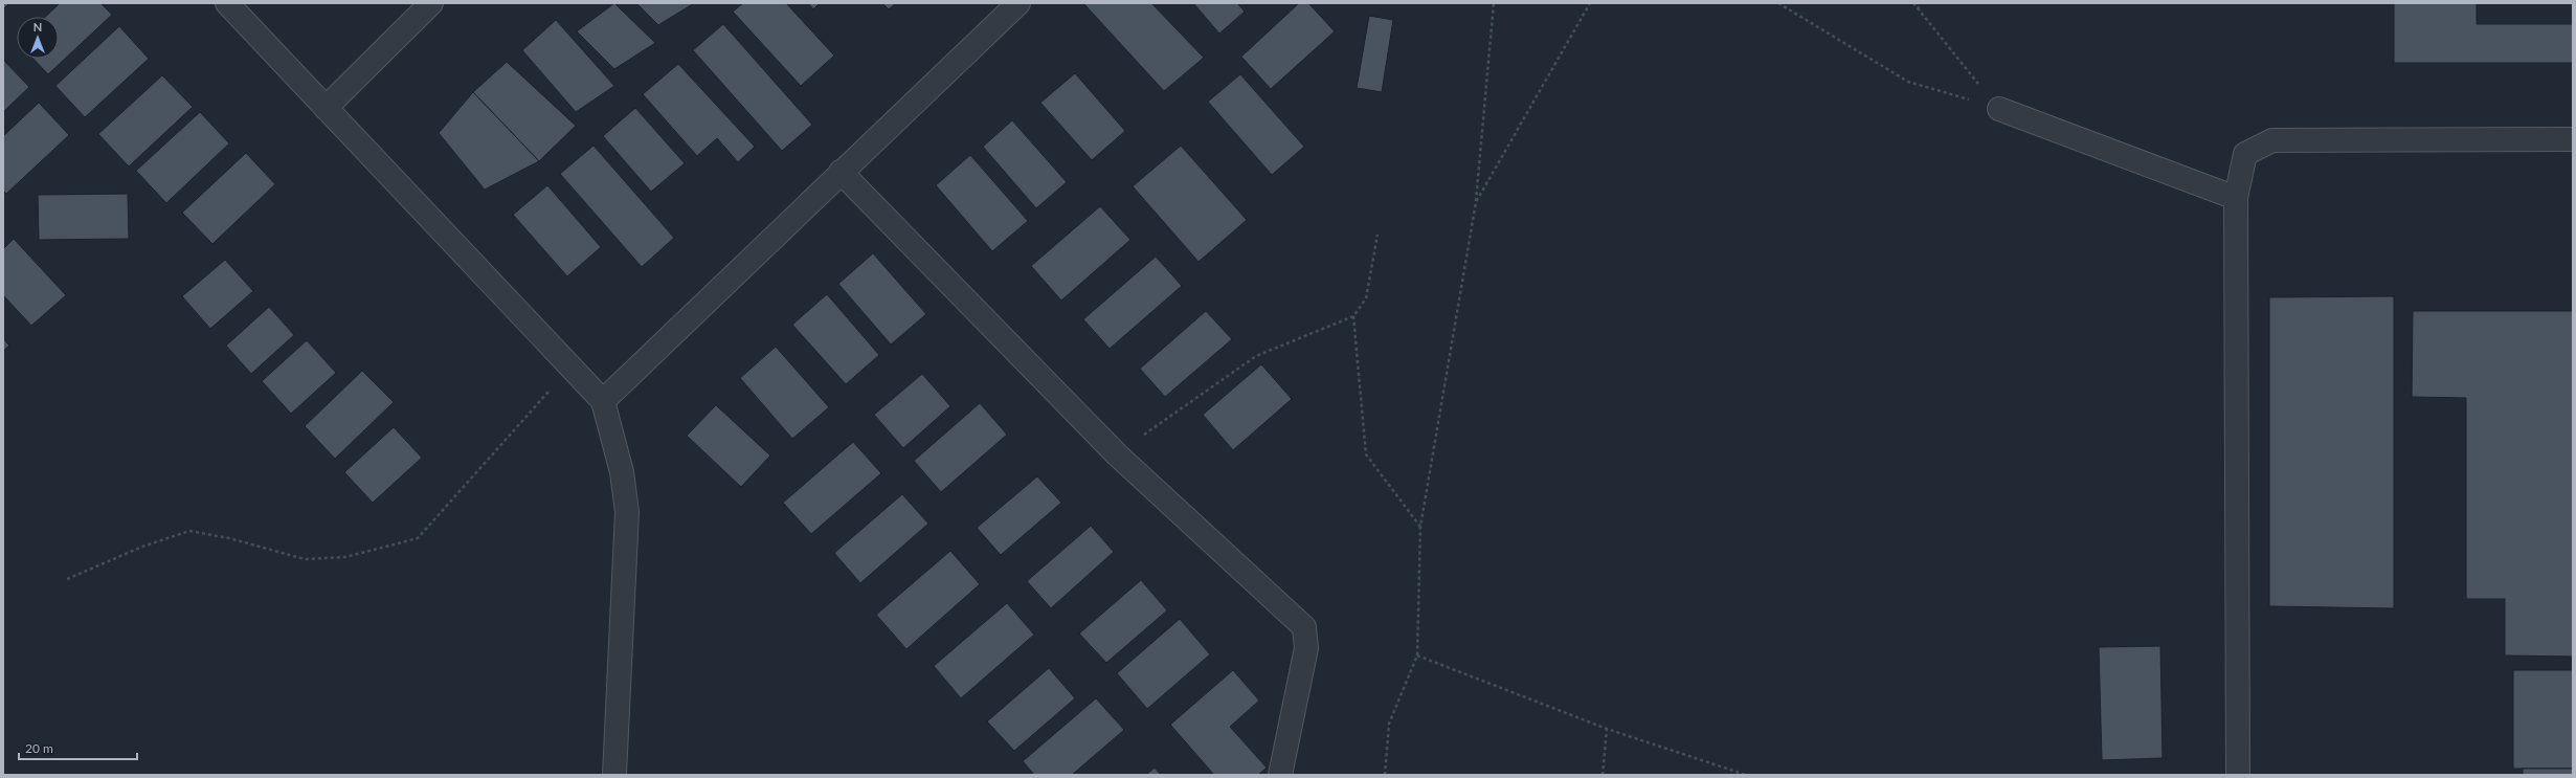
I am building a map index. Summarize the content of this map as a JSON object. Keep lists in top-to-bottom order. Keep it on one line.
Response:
{"scale_bar":"20 m","north":"top"}
